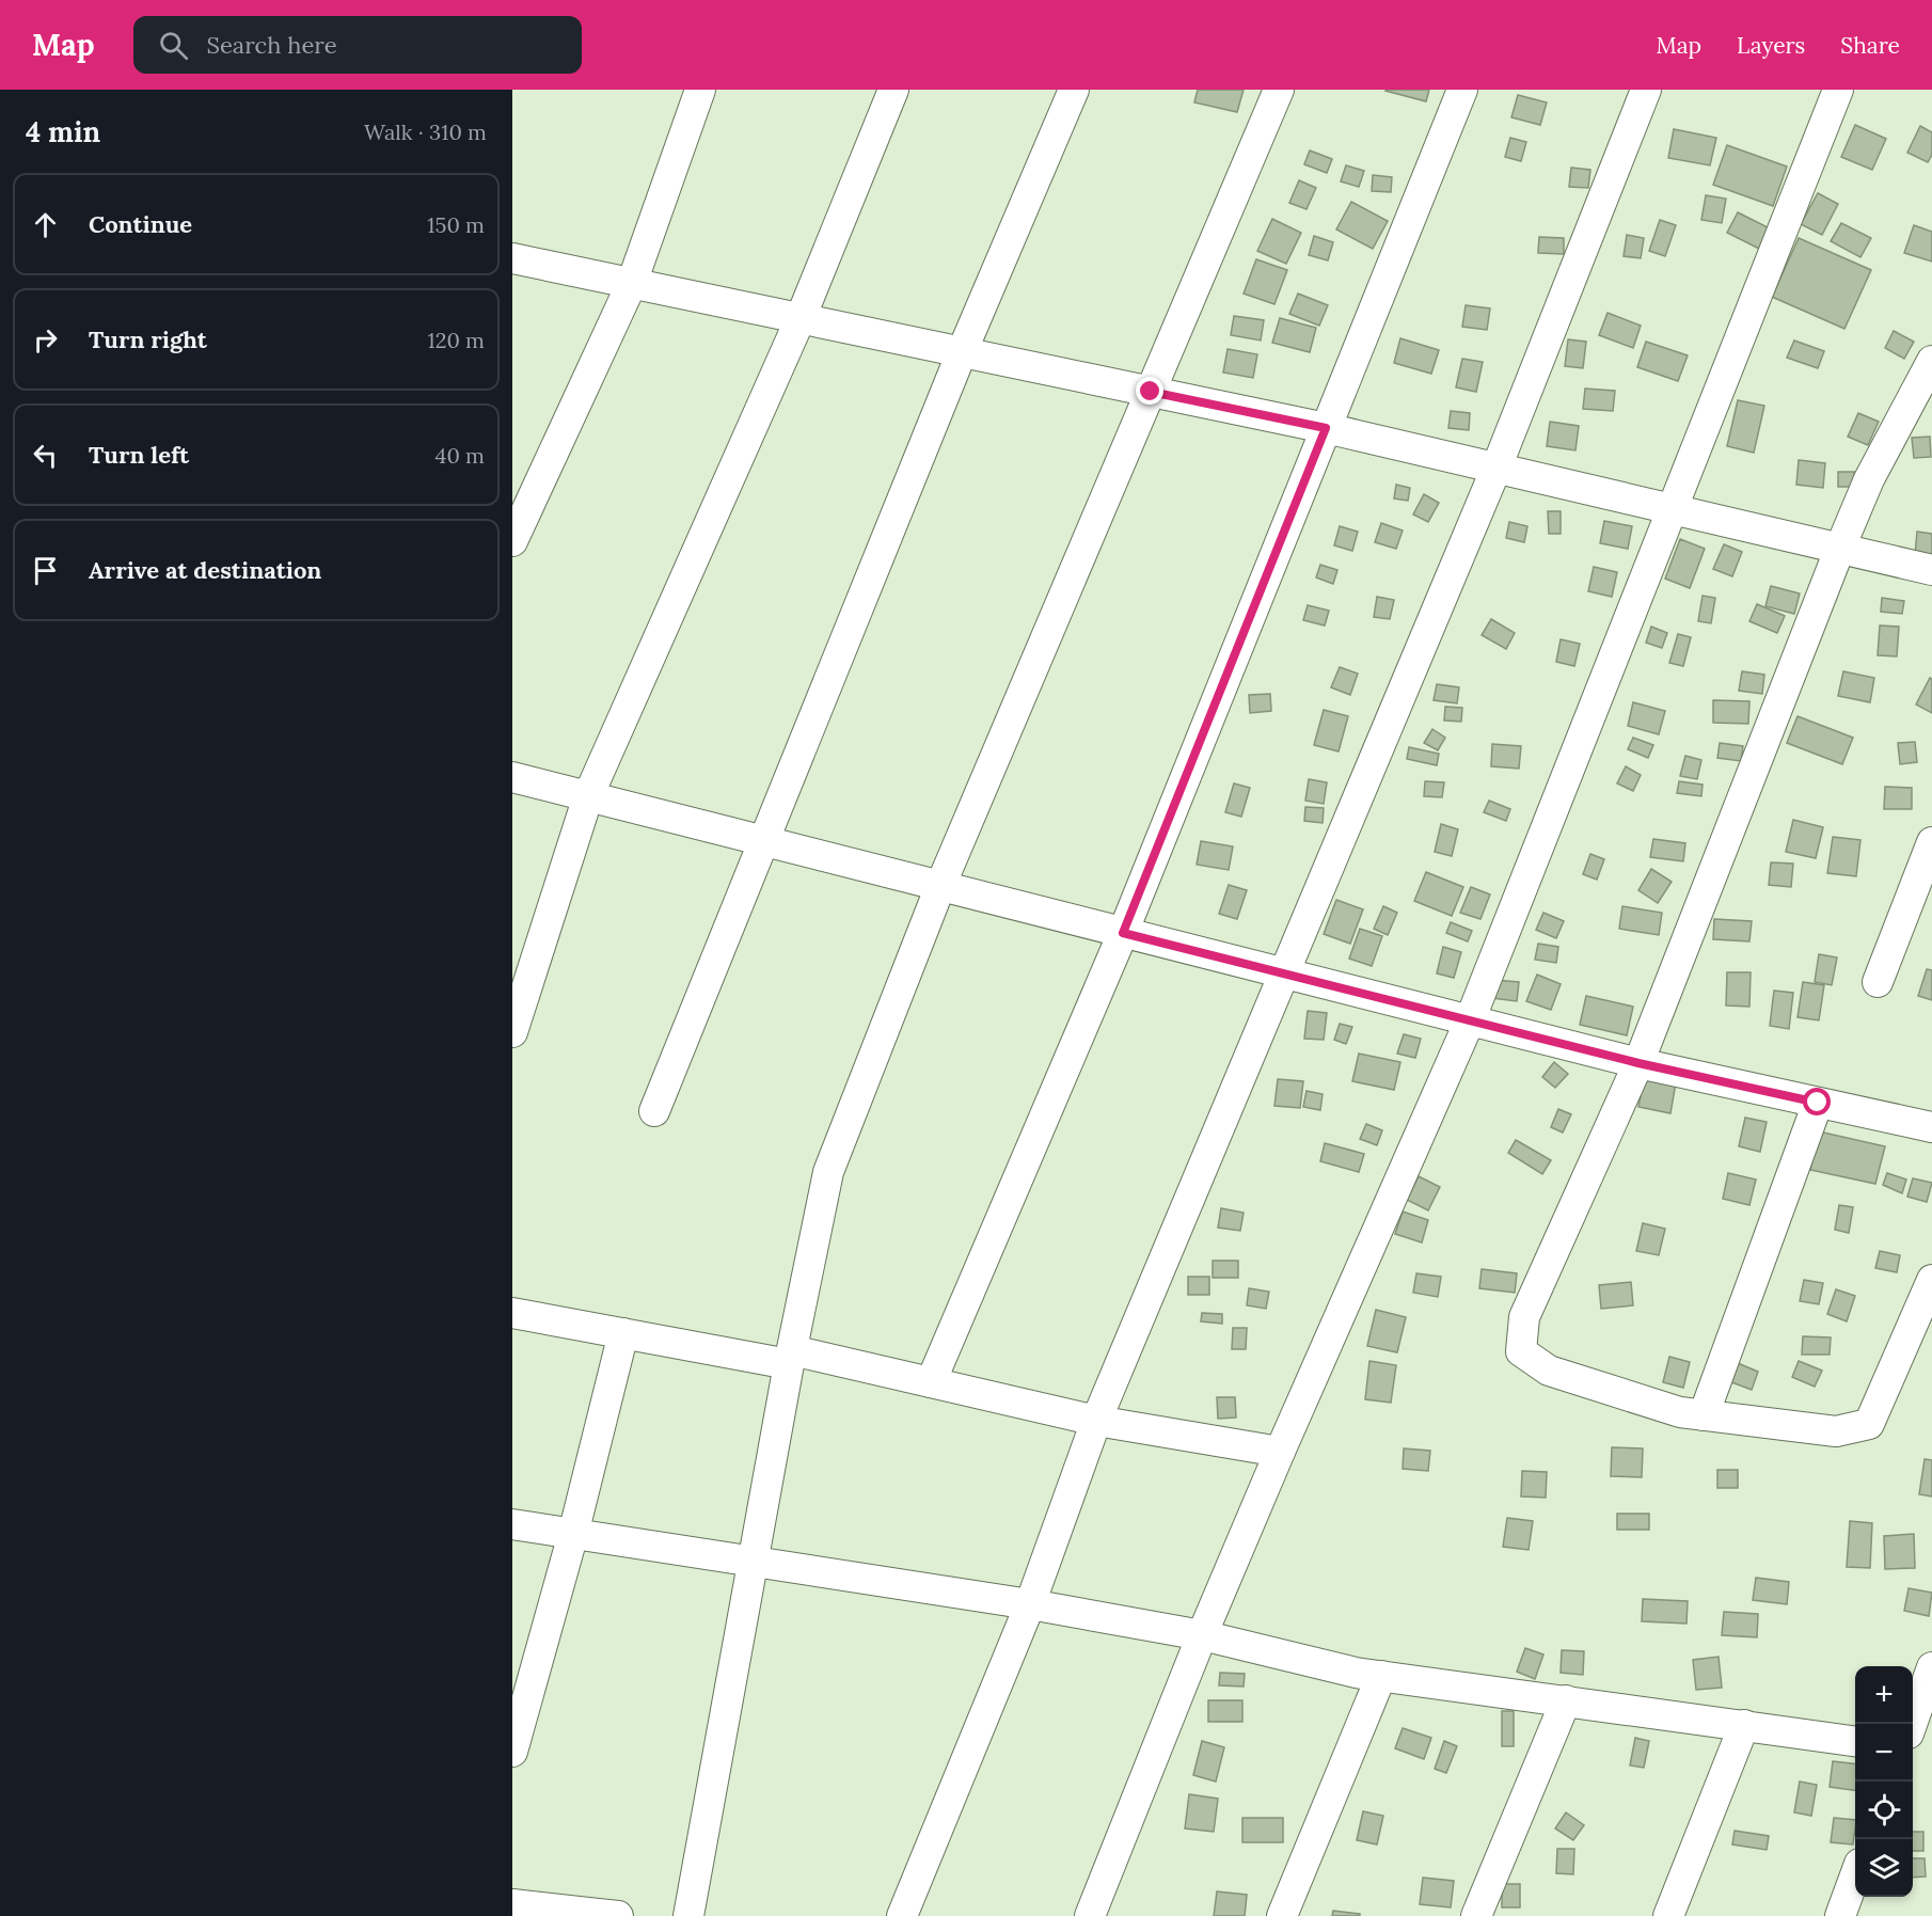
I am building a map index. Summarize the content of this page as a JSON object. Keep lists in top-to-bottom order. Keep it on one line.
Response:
{"page":{"header":"Map","search":"Search here","nav":["Map","Layers","Share"],"heading":["4 min","Walk · 310 m"],"list":[["Continue","150 m"],["Turn right","120 m"],["Turn left","40 m"],"Arrive at destination"],"map_buttons":["+","−"]}}
